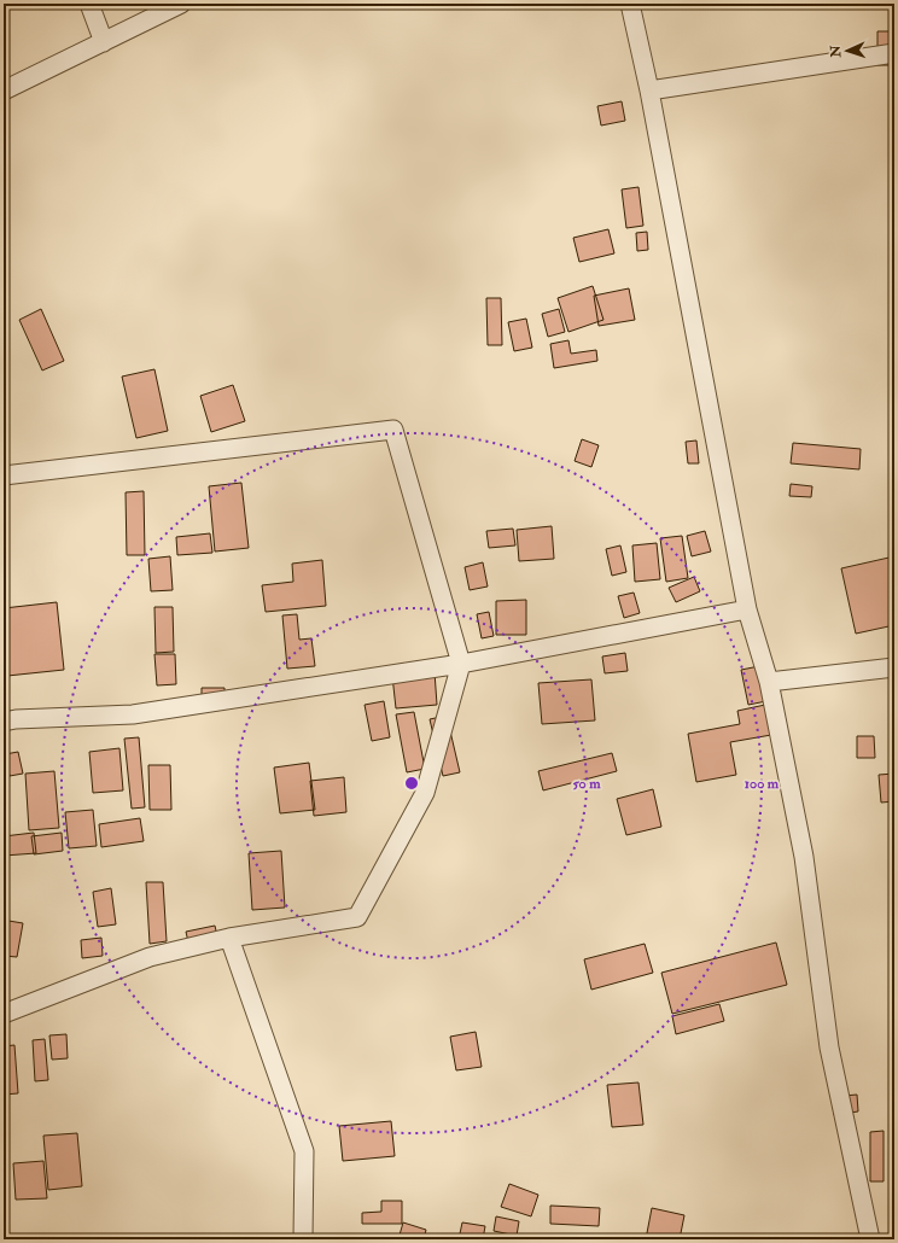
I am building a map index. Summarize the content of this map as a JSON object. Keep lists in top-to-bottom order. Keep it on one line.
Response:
{"north":"left","rings":["50 m","100 m"]}
